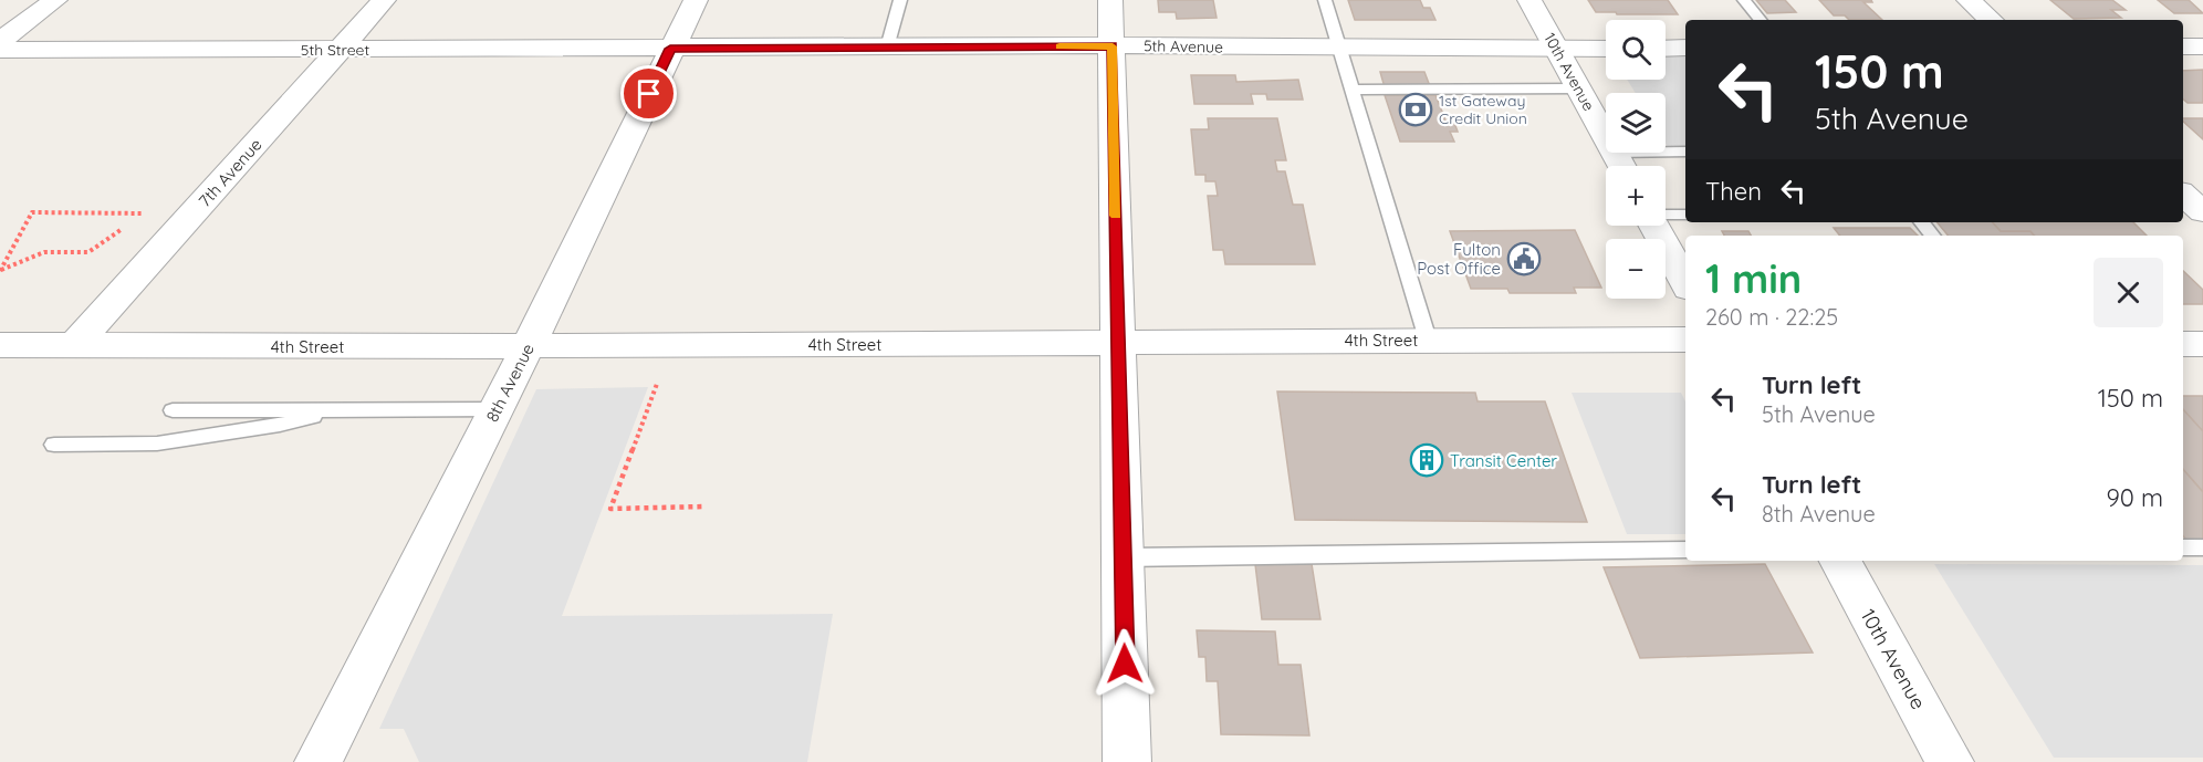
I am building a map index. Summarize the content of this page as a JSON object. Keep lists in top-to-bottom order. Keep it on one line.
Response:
{"streets":{"street":["5th Avenue","5th Street","10th Avenue","7th Avenue","4th Street","8th Avenue"]},"crossings":[["5th Avenue","5th Street"],["5th Avenue","10th Avenue"],["5th Avenue","8th Avenue"],["5th Street","7th Avenue"],["5th Street","8th Avenue"],["7th Avenue","4th Street"],["4th Street","8th Avenue"]],"places":{"bank":["1st Gateway Credit Union"],"public building":["Fulton Post Office"],"building":["Transit Center"]},"page":{"map_buttons":["+","−"],"turn":["150 m","5th Avenue"],"then":"Then","heading":["1 min","260 m · 22:25"],"list":[{"name":"Turn left","note":"5th Avenue","value":"150 m"},{"name":"Turn left","note":"8th Avenue","value":"90 m"}]}}
